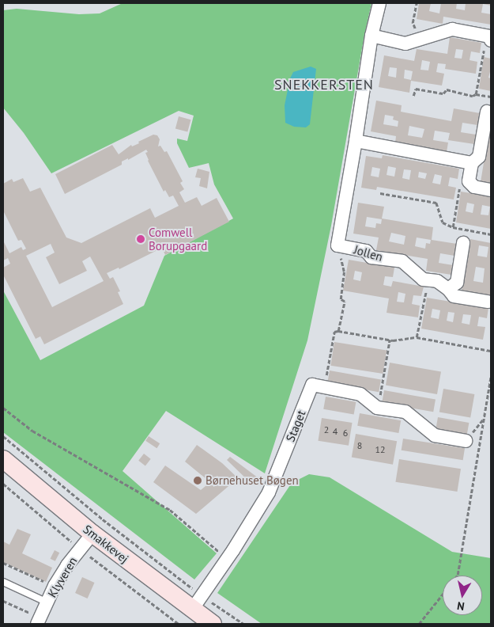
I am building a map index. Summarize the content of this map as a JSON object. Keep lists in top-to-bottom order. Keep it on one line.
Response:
{"streets":{"street":["Jollen","Staget","Smakkevej","Klyveren"]},"crossings":[["Staget","Smakkevej"],["Smakkevej","Klyveren"]],"districts":["SNEKKERSTEN"],"places":["Comwell Borupgaard","Børnehuset Bøgen"],"house_numbers":["2","4","6","8","12"],"north":"bottom"}
